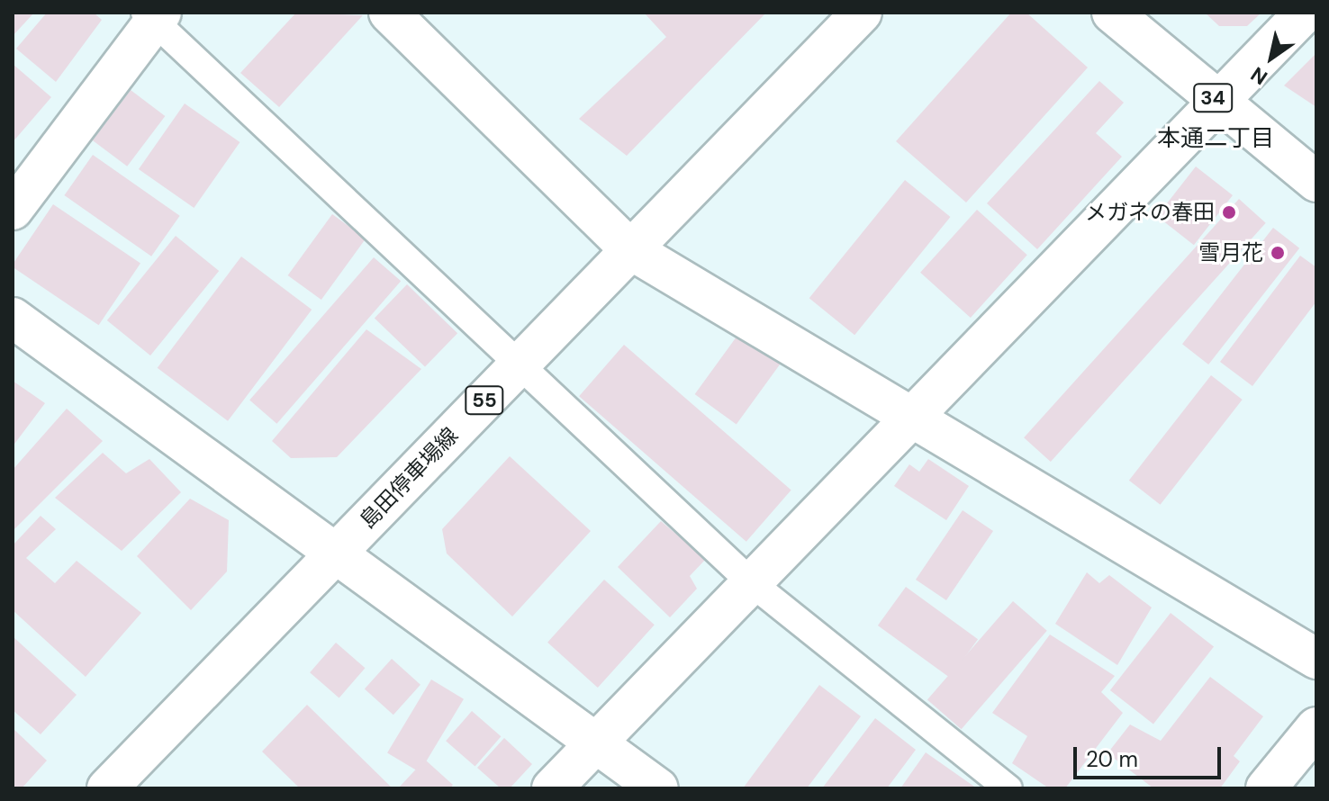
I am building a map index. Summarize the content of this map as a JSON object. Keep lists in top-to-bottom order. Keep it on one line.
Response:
{"streets":{"street":["34","55","島田停車場線"]},"districts":["本通二丁目"],"places":["メガネの春田","雪月花"],"scale_bar":"20 m","north":"bottom left"}
